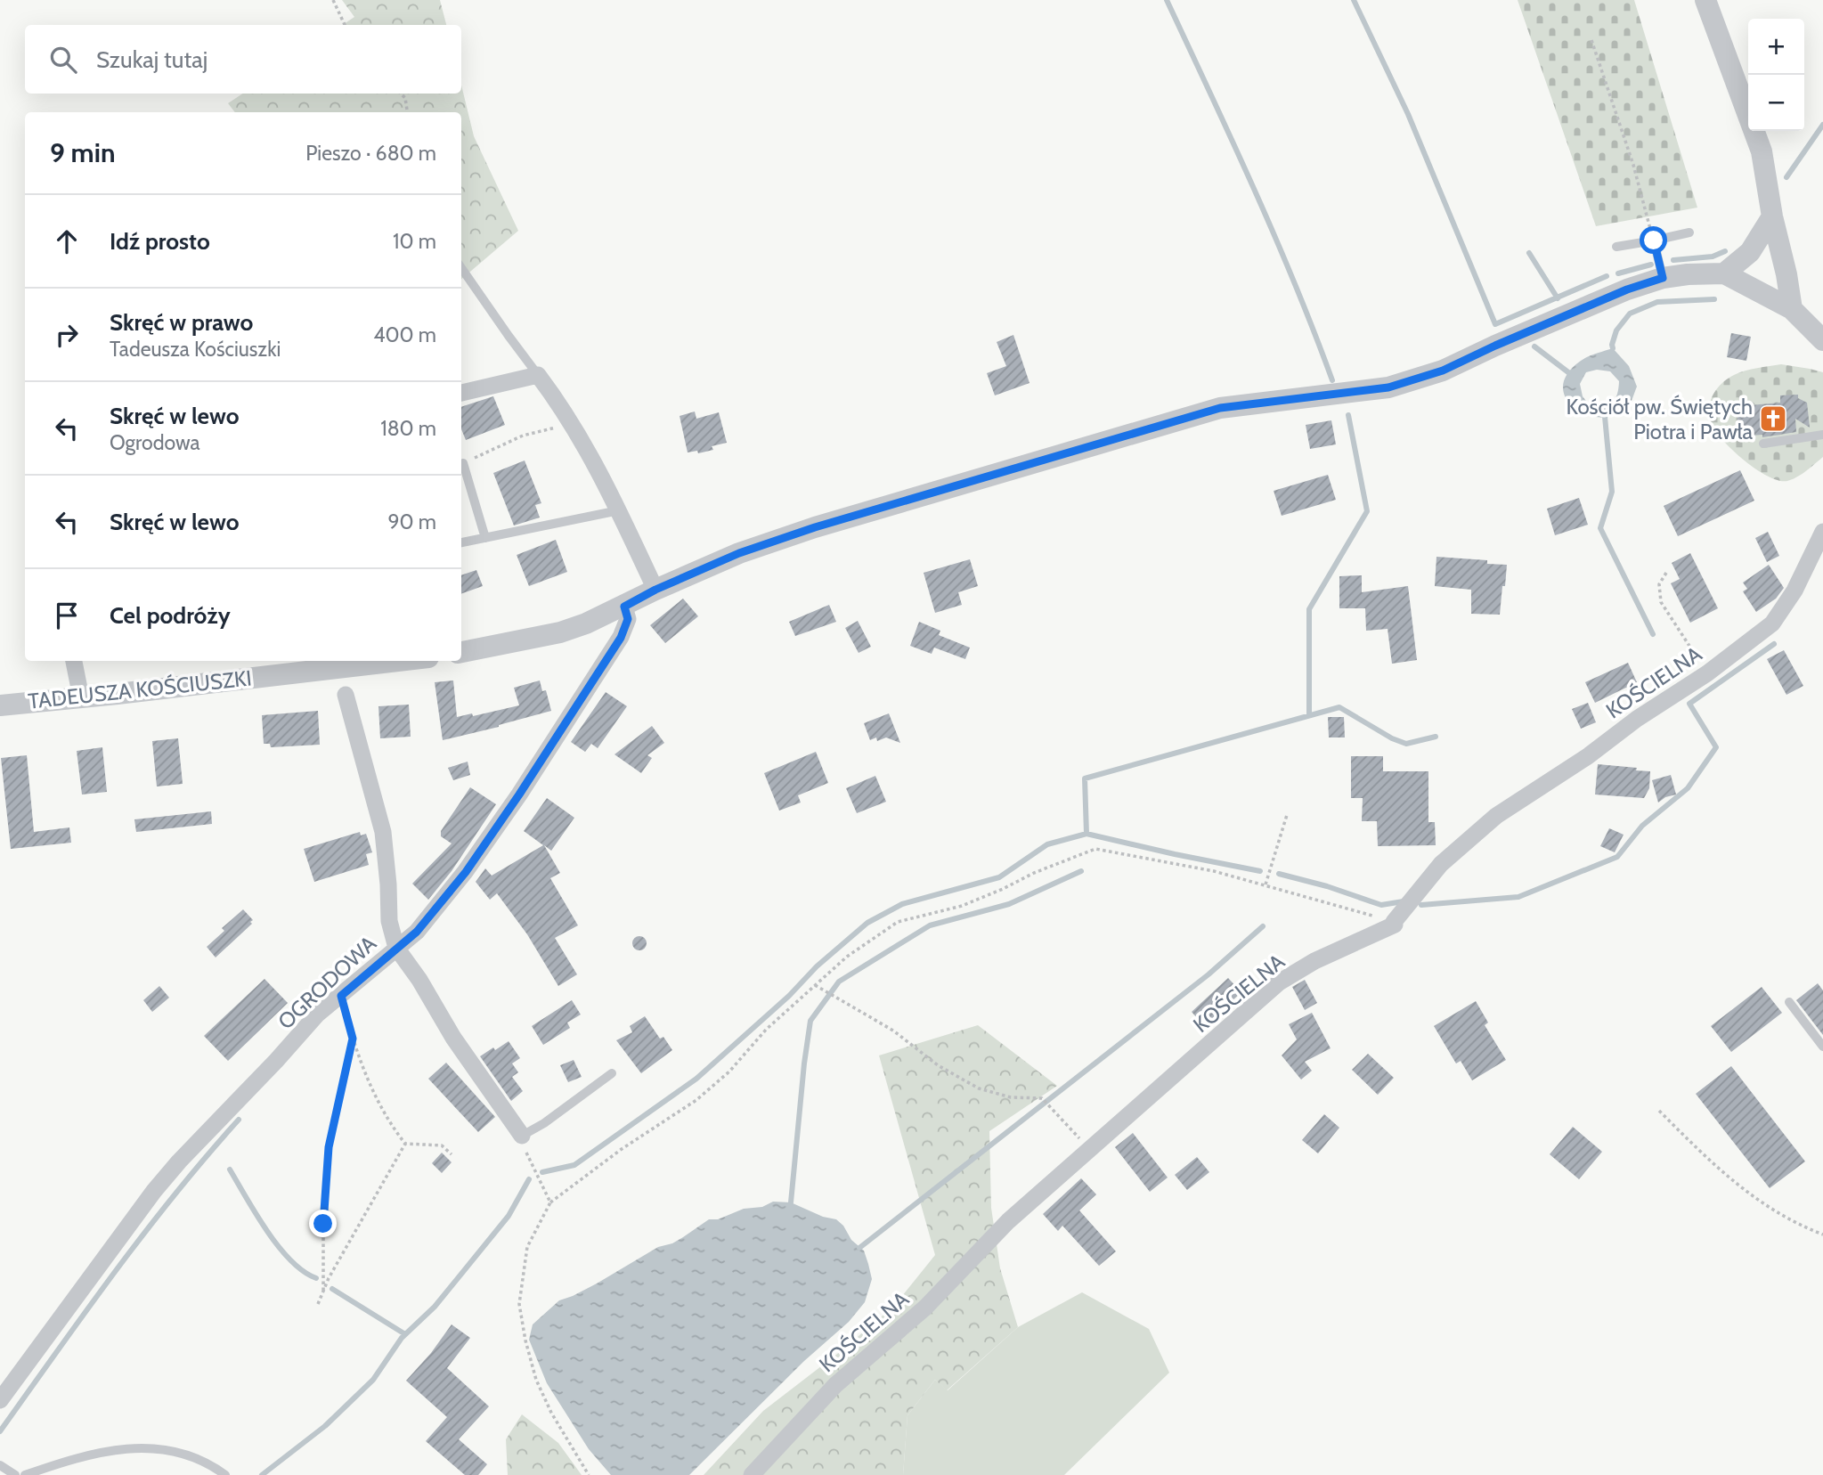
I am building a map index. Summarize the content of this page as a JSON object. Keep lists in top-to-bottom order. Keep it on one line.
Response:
{"streets":{"street":["KOŚCIELNA","TADEUSZA KOŚCIUSZKI","OGRODOWA"]},"places":{"church":["Kościół pw. Świętych Piotra i Pawła"]},"page":{"map_buttons":["+","−"],"search":"Szukaj tutaj","heading":["9 min","Pieszo · 680 m"],"list":[["Idź prosto","10 m"],["Skręć w prawo","Tadeusza Kościuszki","400 m"],["Skręć w lewo","Ogrodowa","180 m"],["Skręć w lewo","90 m"],"Cel podróży"]}}
